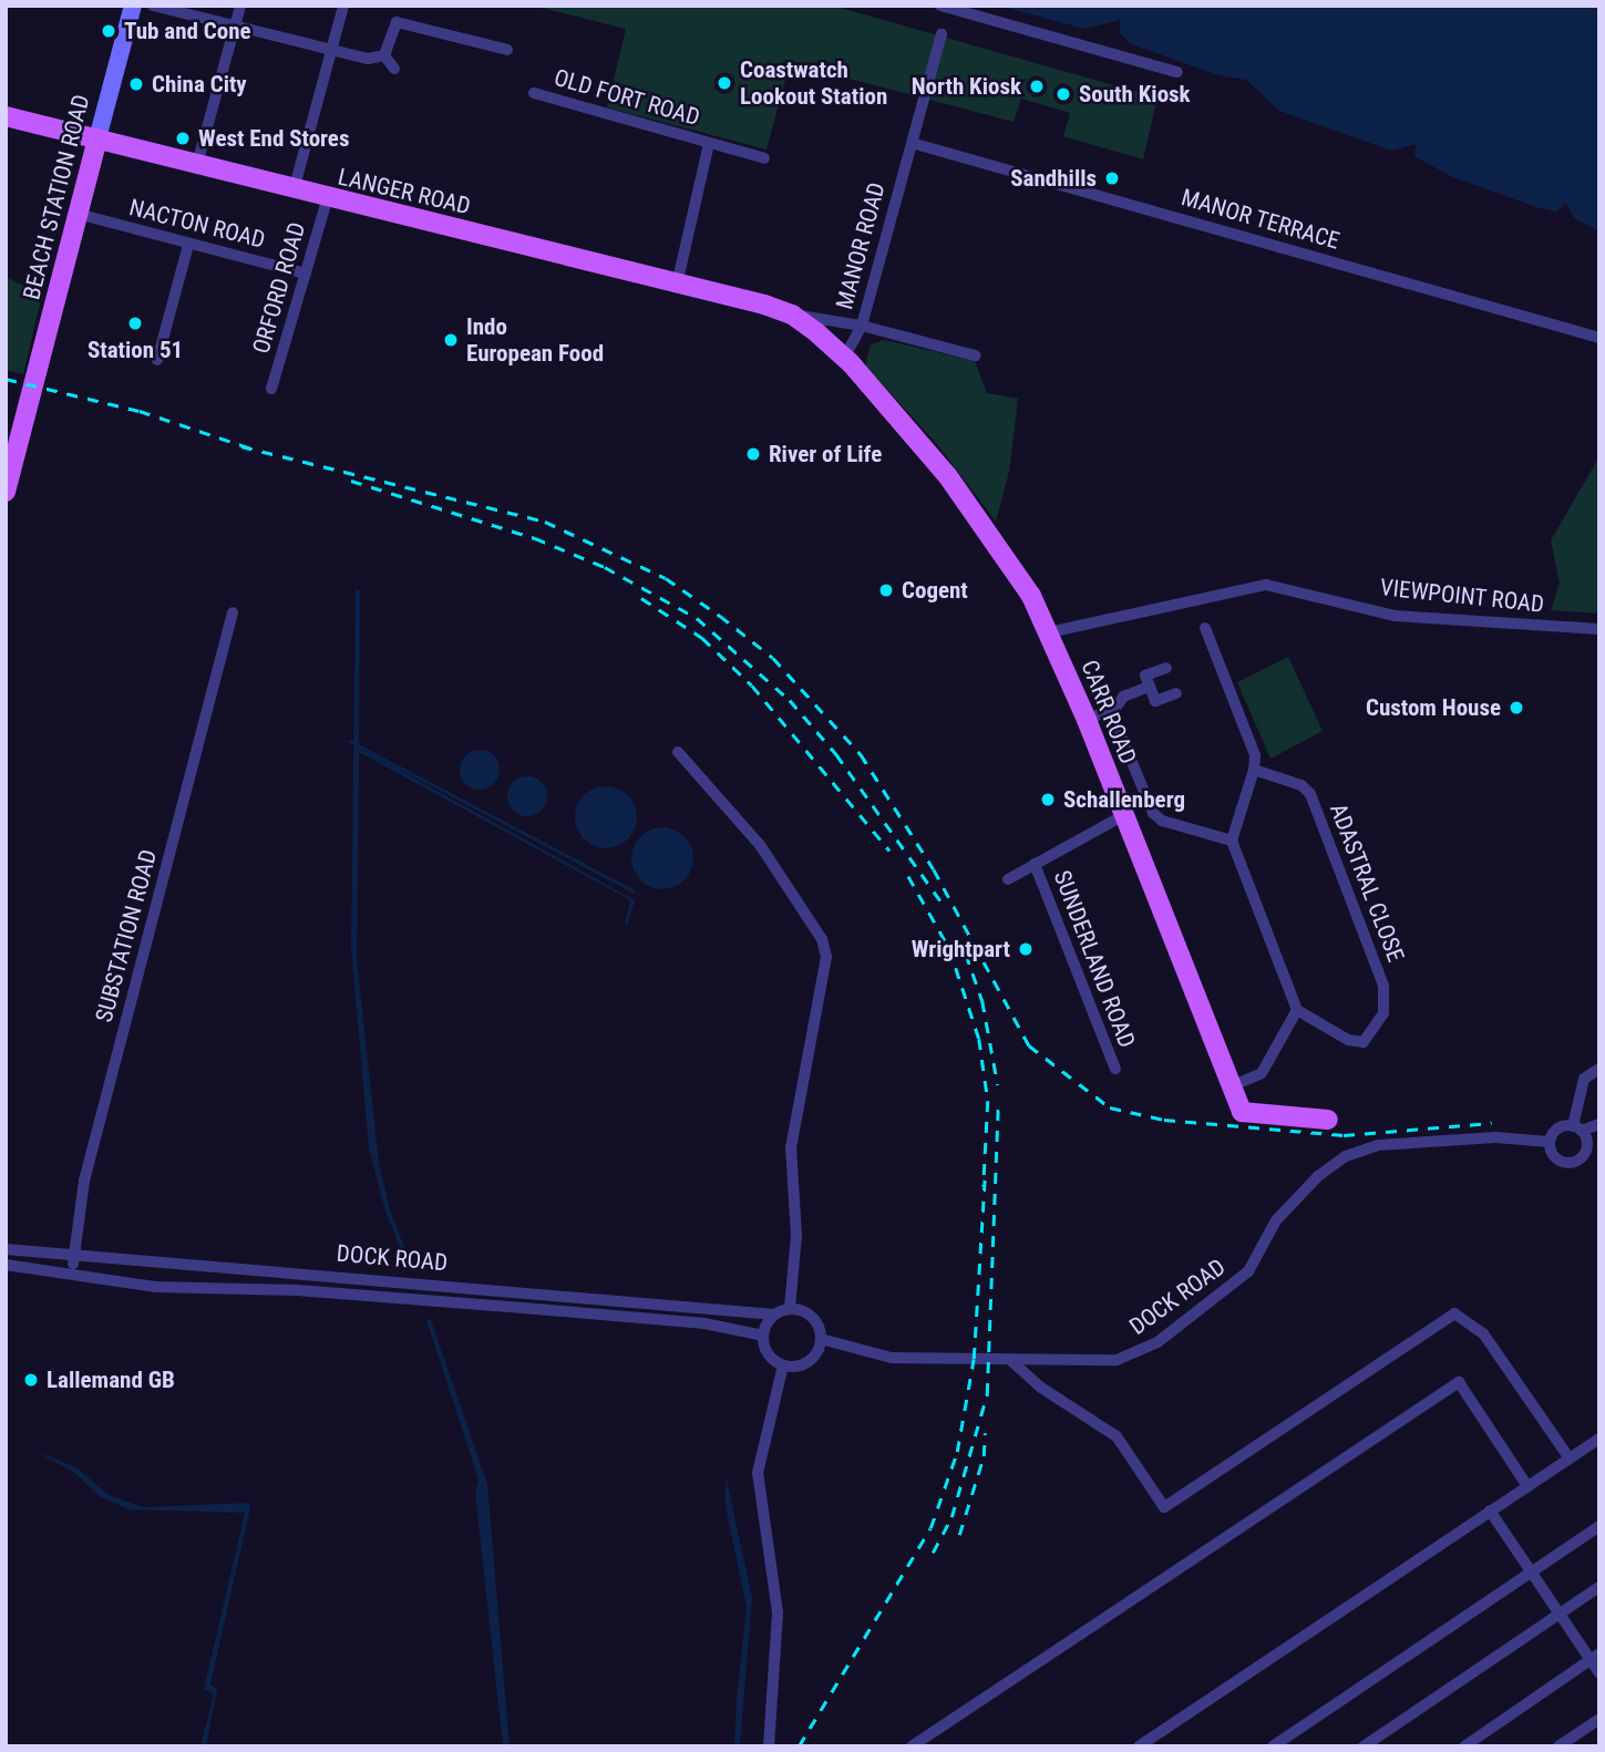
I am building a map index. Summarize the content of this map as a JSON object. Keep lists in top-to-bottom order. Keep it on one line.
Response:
{"streets":{"main road":["LANGER ROAD","BEACH STATION ROAD","CARR ROAD"],"street":["OLD FORT ROAD","MANOR TERRACE","NACTON ROAD","MANOR ROAD","ORFORD ROAD","VIEWPOINT ROAD","ADASTRAL CLOSE","SUBSTATION ROAD","SUNDERLAND ROAD","DOCK ROAD"]},"crossings":[["OLD FORT ROAD","LANGER ROAD"],["LANGER ROAD","BEACH STATION ROAD"],["LANGER ROAD","ORFORD ROAD"],["LANGER ROAD","CARR ROAD"],["BEACH STATION ROAD","NACTON ROAD"],["MANOR TERRACE","MANOR ROAD"],["NACTON ROAD","ORFORD ROAD"],["MANOR ROAD","CARR ROAD"],["VIEWPOINT ROAD","CARR ROAD"],["SUBSTATION ROAD","DOCK ROAD"]],"places":["Tub and Cone","Coastwatch Lookout Station","China City","North Kiosk","South Kiosk","West End Stores","Sandhills","Station 51","Indo European Food","River of Life","Cogent","Custom House","Schallenberg","Wrightpart","Lallemand GB"]}
